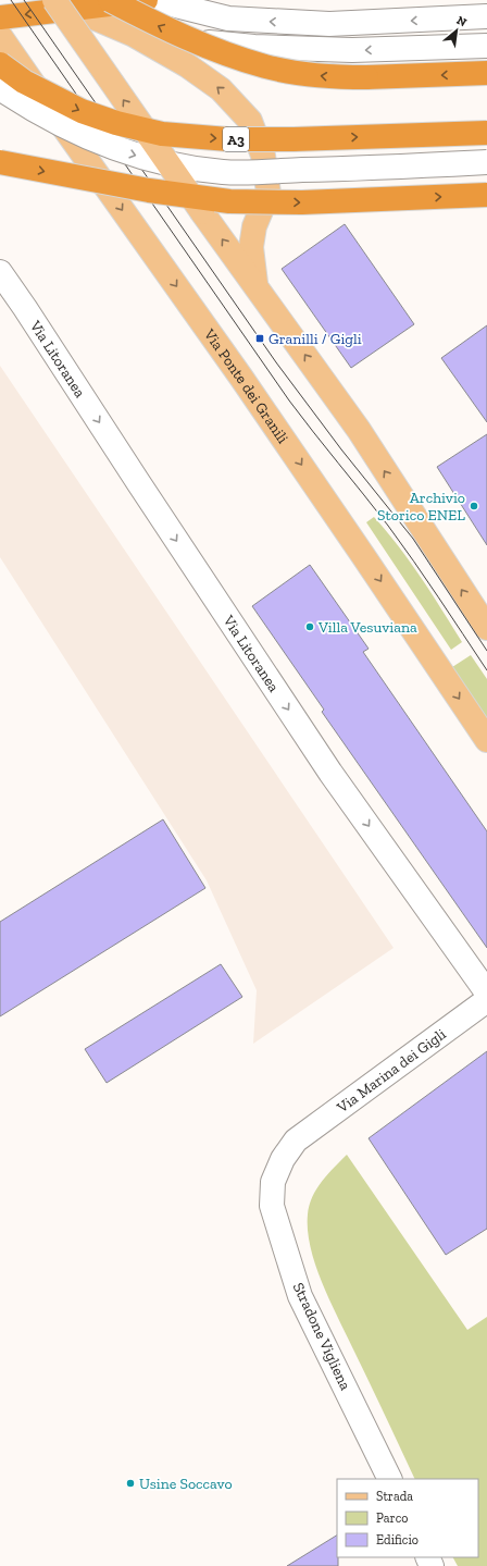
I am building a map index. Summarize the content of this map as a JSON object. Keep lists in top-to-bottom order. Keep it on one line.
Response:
{"streets":{"highway":["A3"],"main road":["Via Ponte dei Granili"],"street":["Via Litoranea","Via Marina dei Gigli","Stradone Vigliena"]},"crossings":[["Via Marina dei Gigli","Stradone Vigliena"]],"one_way":["Via Litoranea"],"places":{"transit":["Granilli / Gigli"],"other":["Archivio Storico ENEL","Villa Vesuviana","Usine Soccavo"]},"legend":["Strada","Parco","Edificio"],"north":"top right"}
